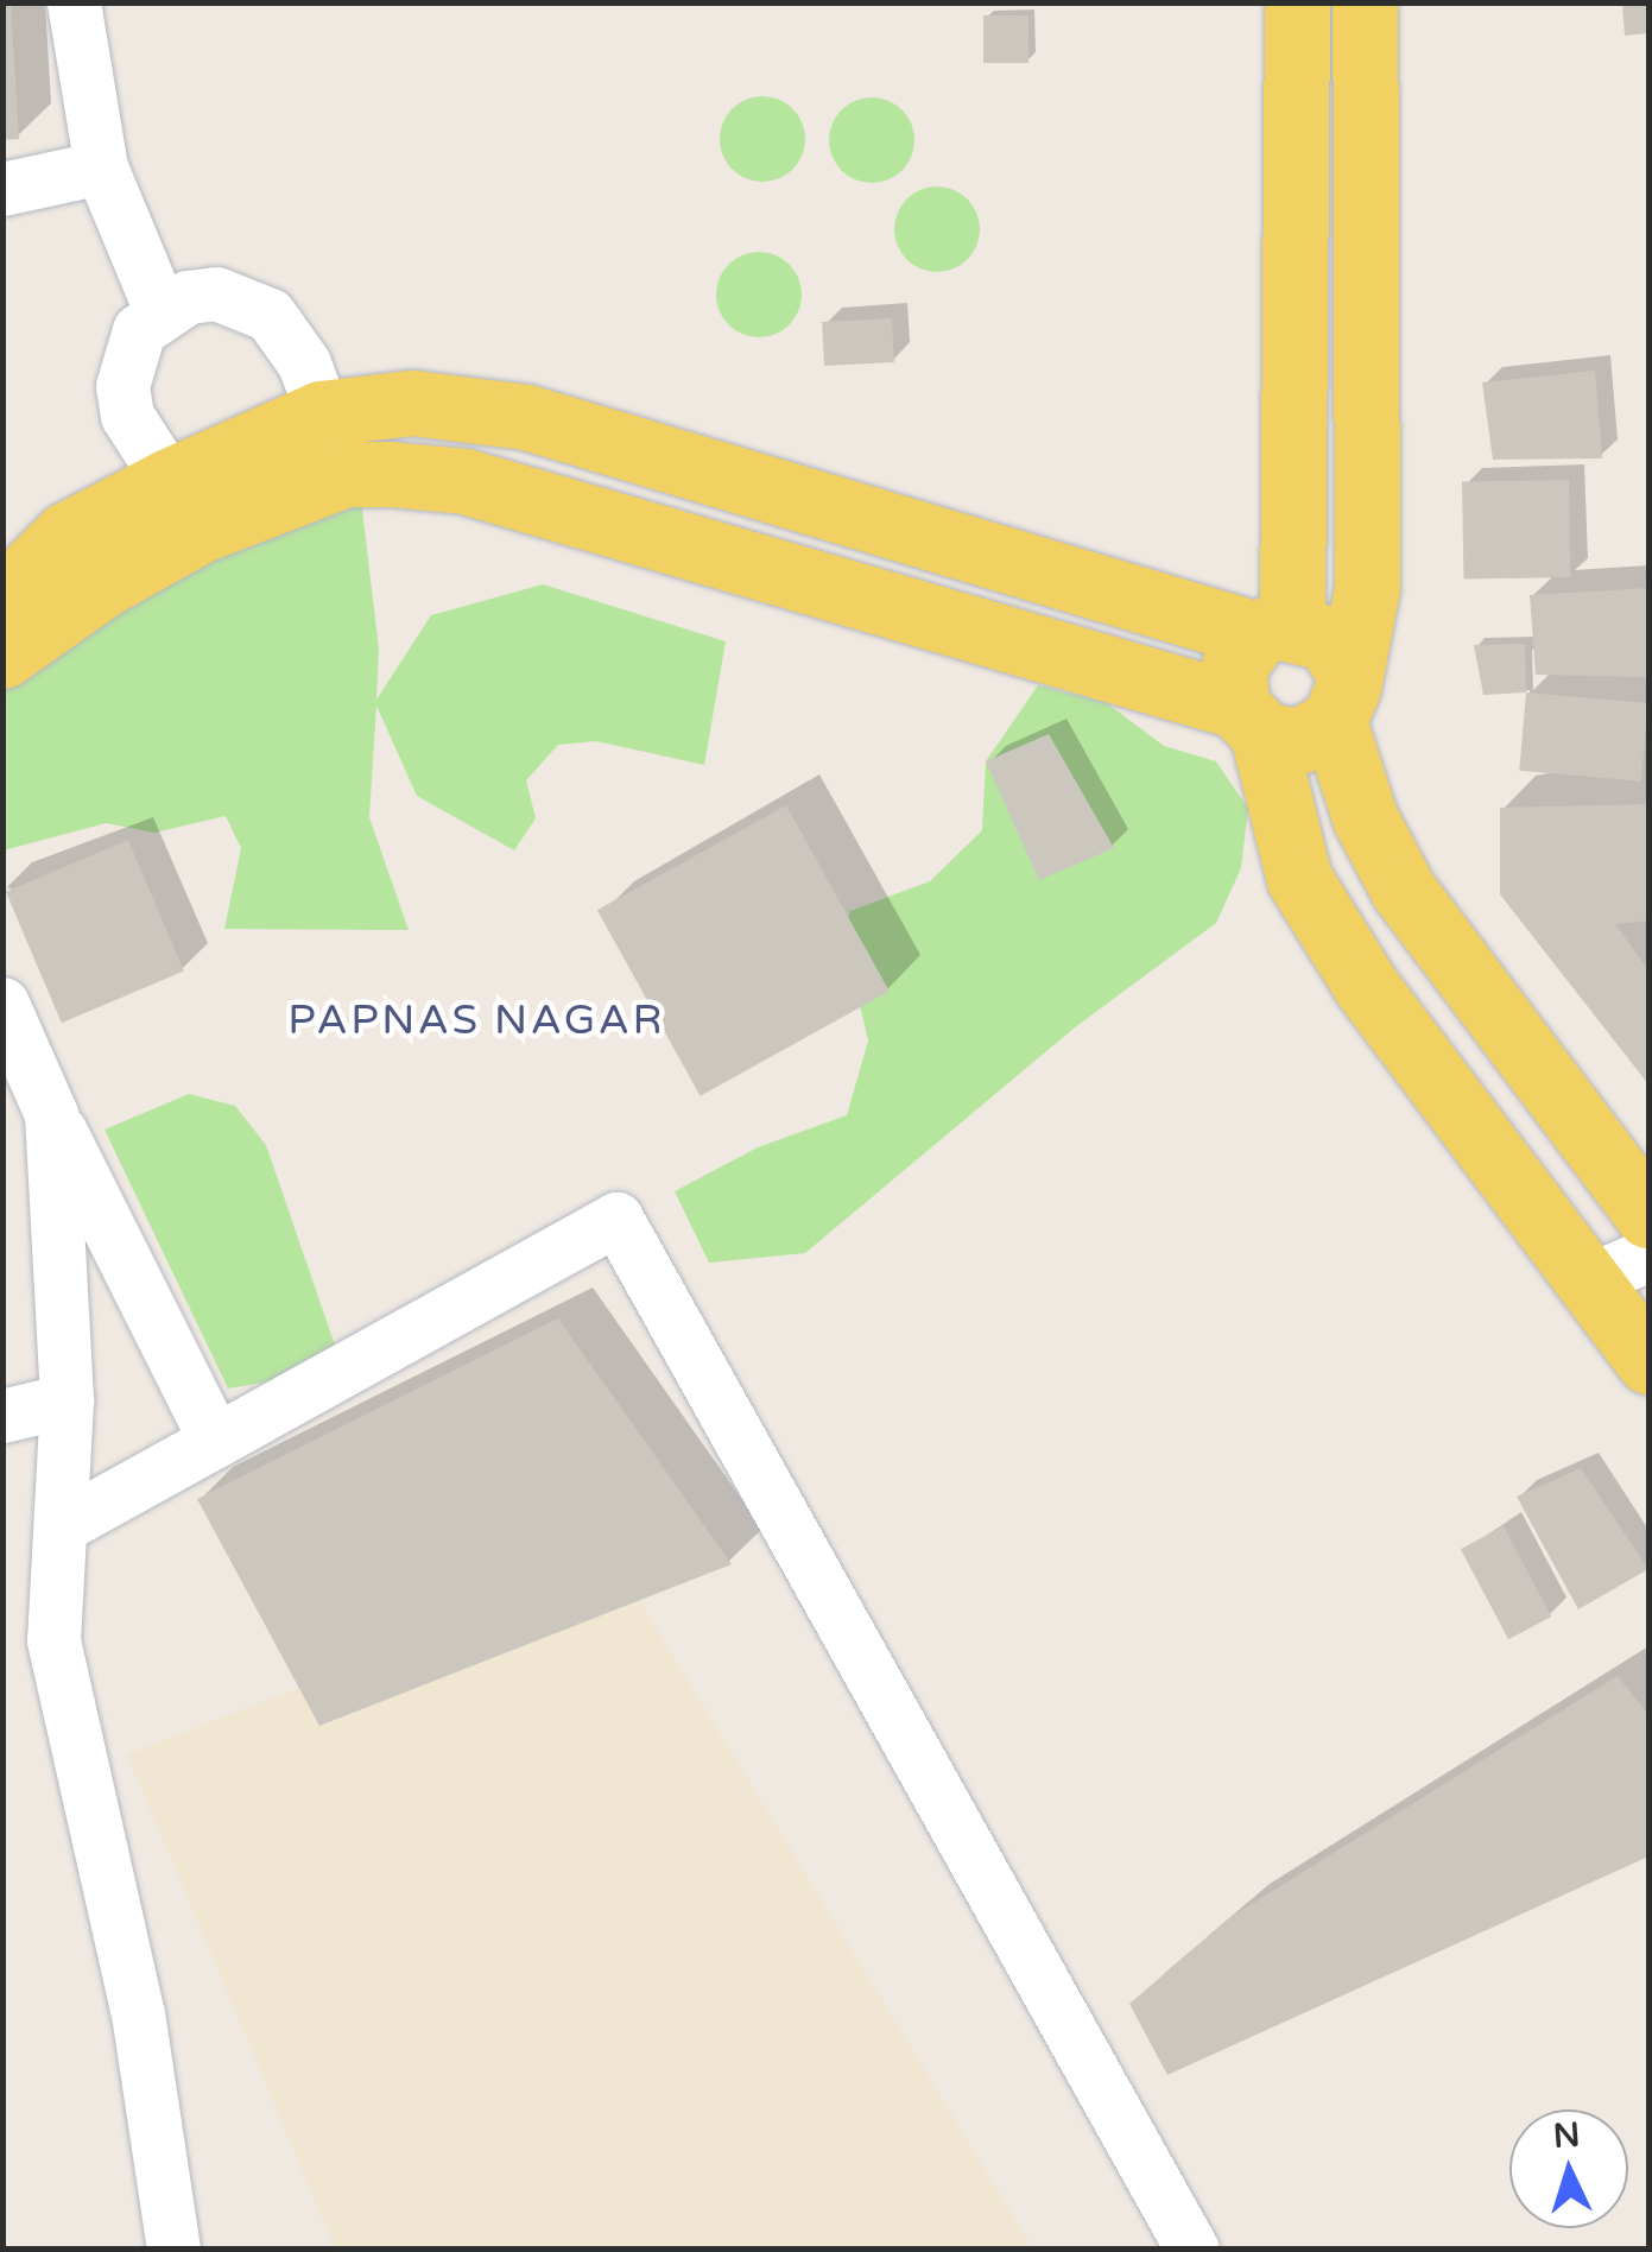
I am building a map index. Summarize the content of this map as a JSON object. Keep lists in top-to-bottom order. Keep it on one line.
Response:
{"districts":["PAPNAS NAGAR"],"north":"top"}
